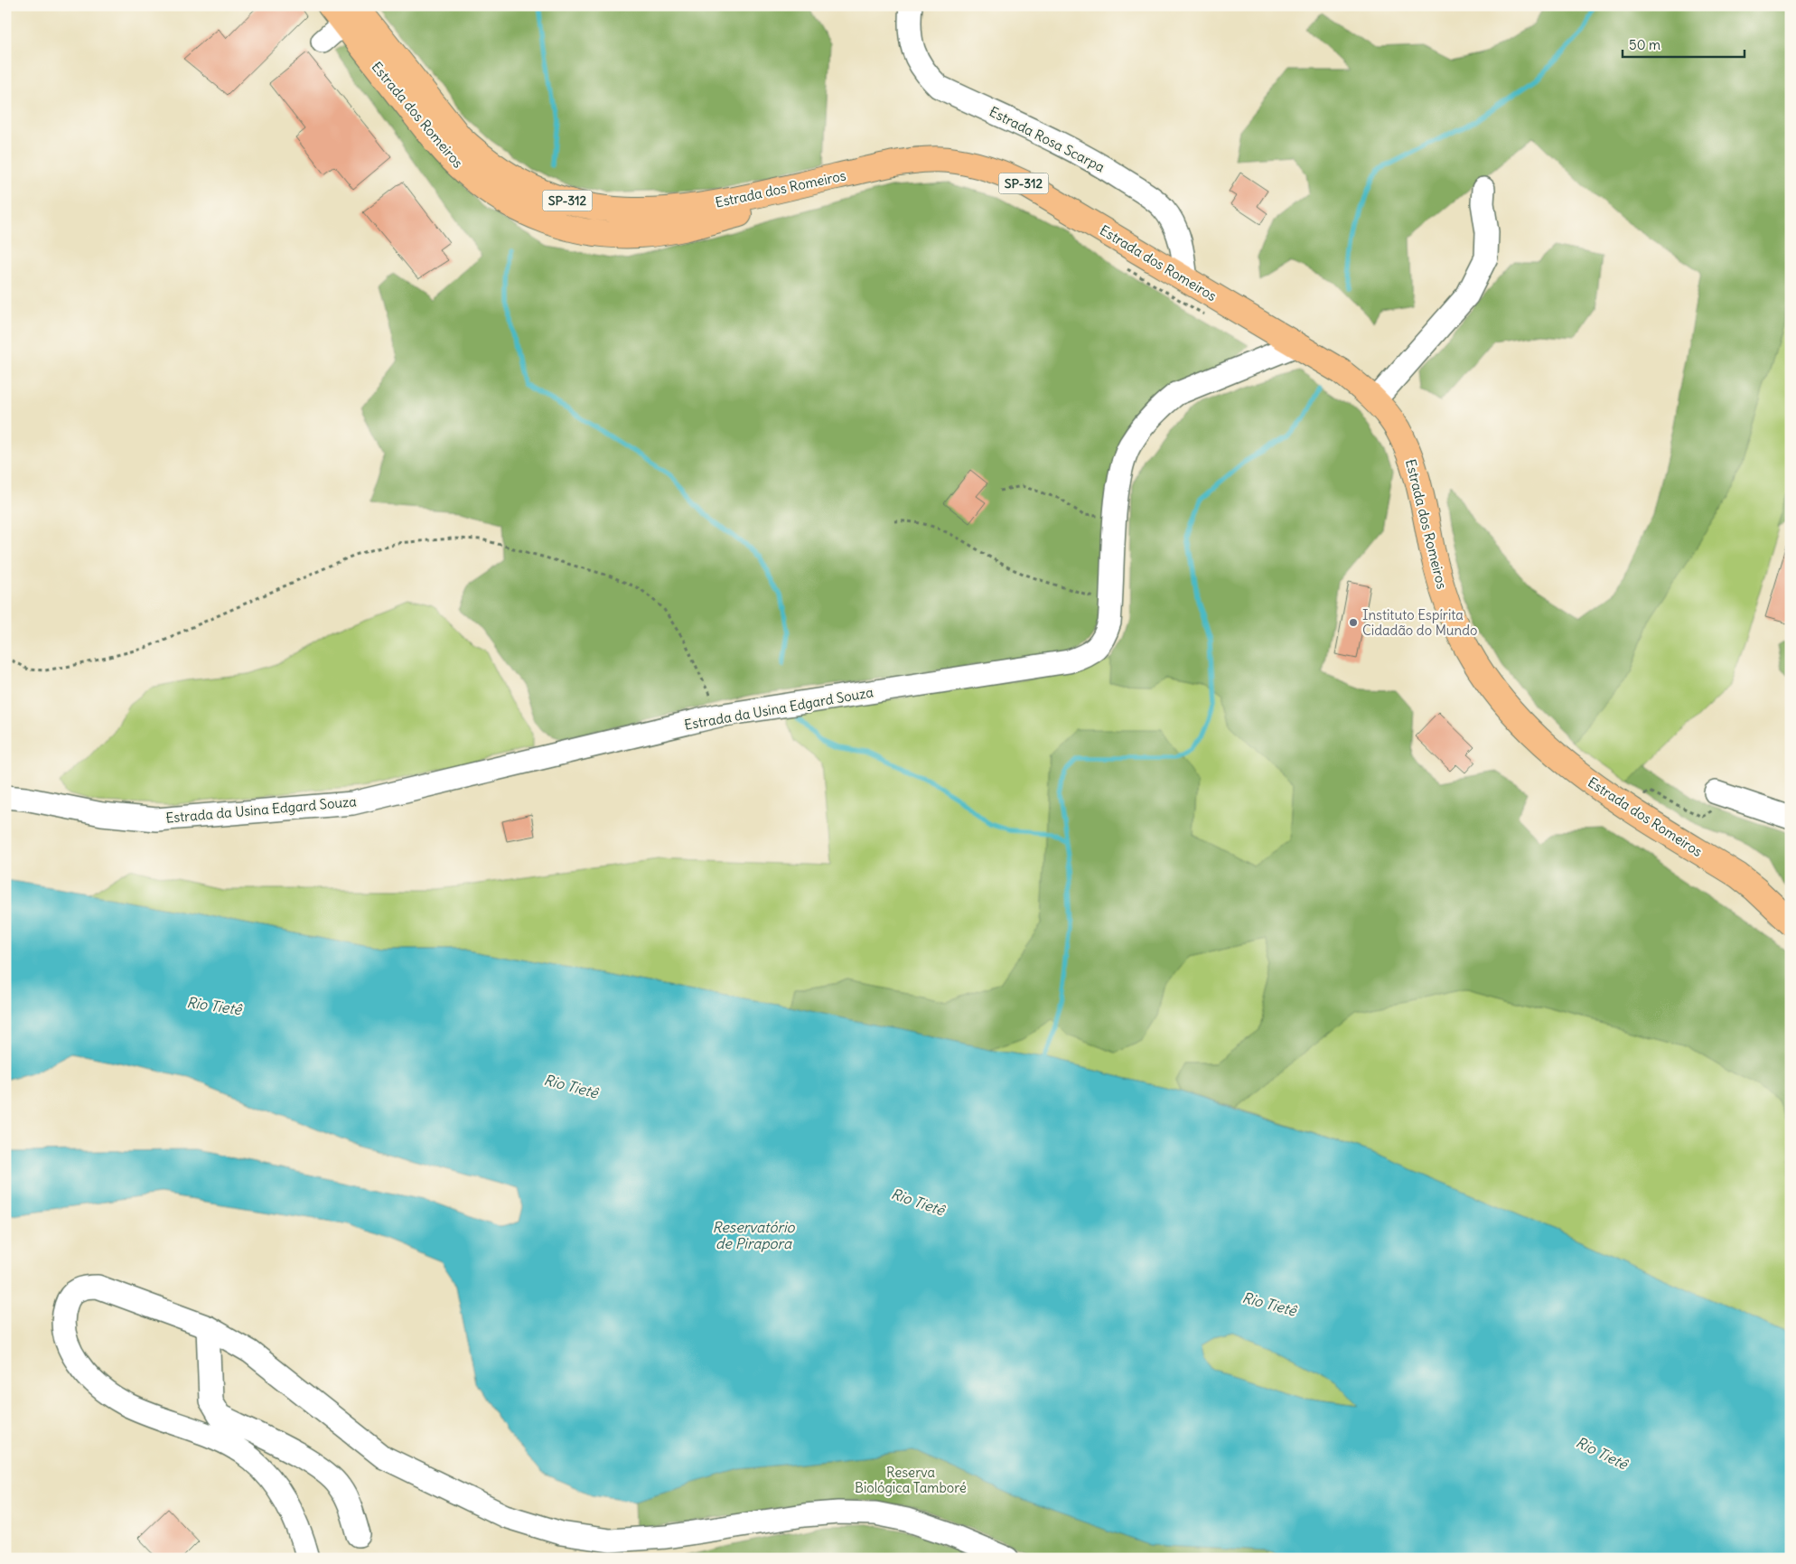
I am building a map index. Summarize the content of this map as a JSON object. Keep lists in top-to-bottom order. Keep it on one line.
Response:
{"streets":{"main road":["Estrada dos Romeiros","SP-312"],"street":["Estrada Rosa Scarpa","Estrada da Usina Edgard Souza"]},"crossings":[["Estrada dos Romeiros","Estrada Rosa Scarpa"],["Estrada dos Romeiros","Estrada da Usina Edgard Souza"]],"water":["Rio Tietê","Reservatório de Pirapora"],"parks":["Reserva Biológica Tamboré"],"places":["Instituto Espírita Cidadão do Mundo"],"scale_bar":"50 m"}
